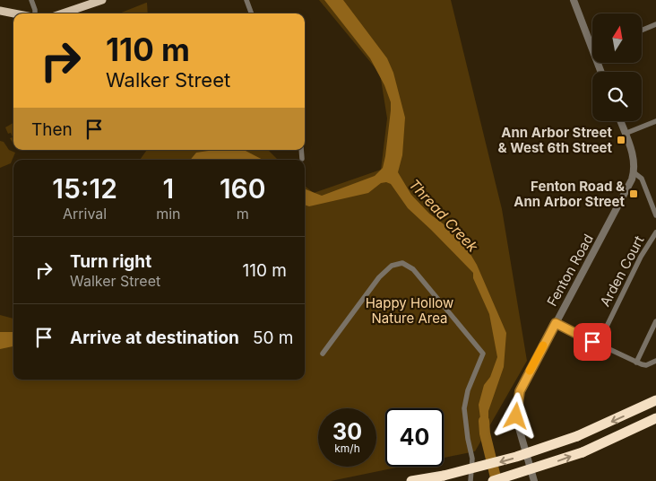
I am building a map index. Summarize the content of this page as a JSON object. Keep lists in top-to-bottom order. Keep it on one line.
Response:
{"streets":{"street":["Fenton Road","Arden Court"]},"water":["Thread Creek"],"parks":["Happy Hollow Nature Area"],"places":{"transit":["Ann Arbor Street & West 6th Street","Fenton Road & Ann Arbor Street"]},"north":"top","page":{"turn":["110 m","Walker Street"],"then":"Then","eta":["15:12","Arrival","1","min","160","m"],"list":[{"name":"Turn right","note":"Walker Street","value":"110 m"},{"name":"Arrive at destination","value":"50 m"}],"speed":"30 km/h","limit":"40"}}
